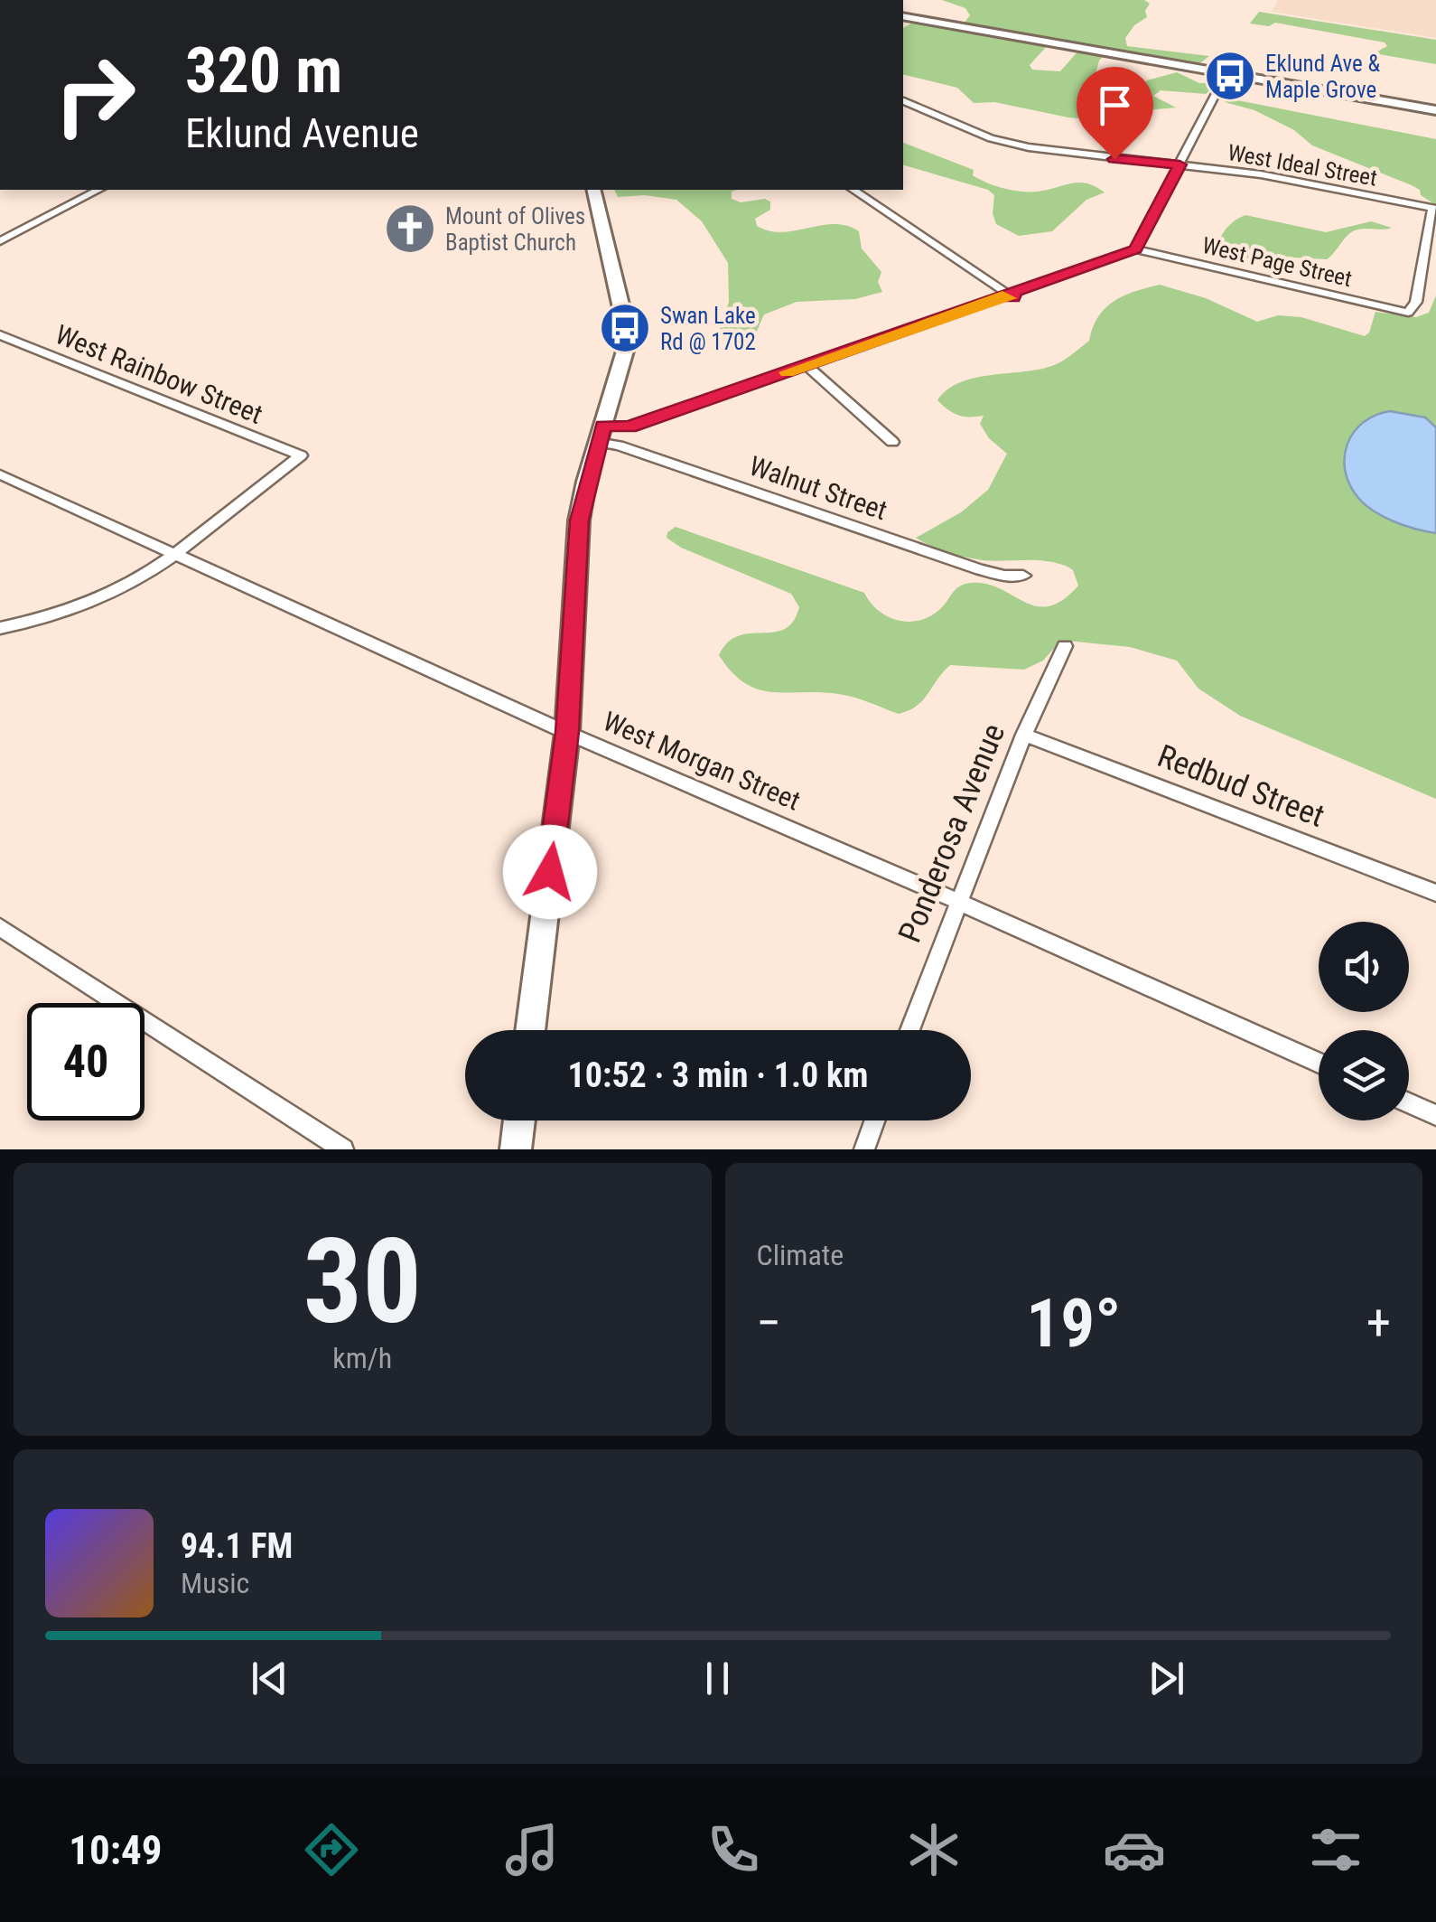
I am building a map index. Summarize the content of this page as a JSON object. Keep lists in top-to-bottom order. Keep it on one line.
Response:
{"streets":{"street":["West Ideal Street","West Page Street","West Rainbow Street","Walnut Street","West Morgan Street","Redbud Street","Ponderosa Avenue"]},"crossings":[["West Ideal Street","West Page Street"],["West Rainbow Street","West Morgan Street"],["West Morgan Street","Ponderosa Avenue"],["Redbud Street","Ponderosa Avenue"]],"places":{"bus stop":["Eklund Ave & Maple Grove","Swan Lake Rd @ 1702"],"church":["Mount of Olives Baptist Church"]},"page":{"turn":["320 m","Eklund Avenue"],"limit":"40","trip":"10:52 · 3 min · 1.0 km","tile":[["30","km/h"],"Climate"],"heat":["−","19°","+"],"song":["94.1 FM","Music"],"tabs":"10:49"}}
